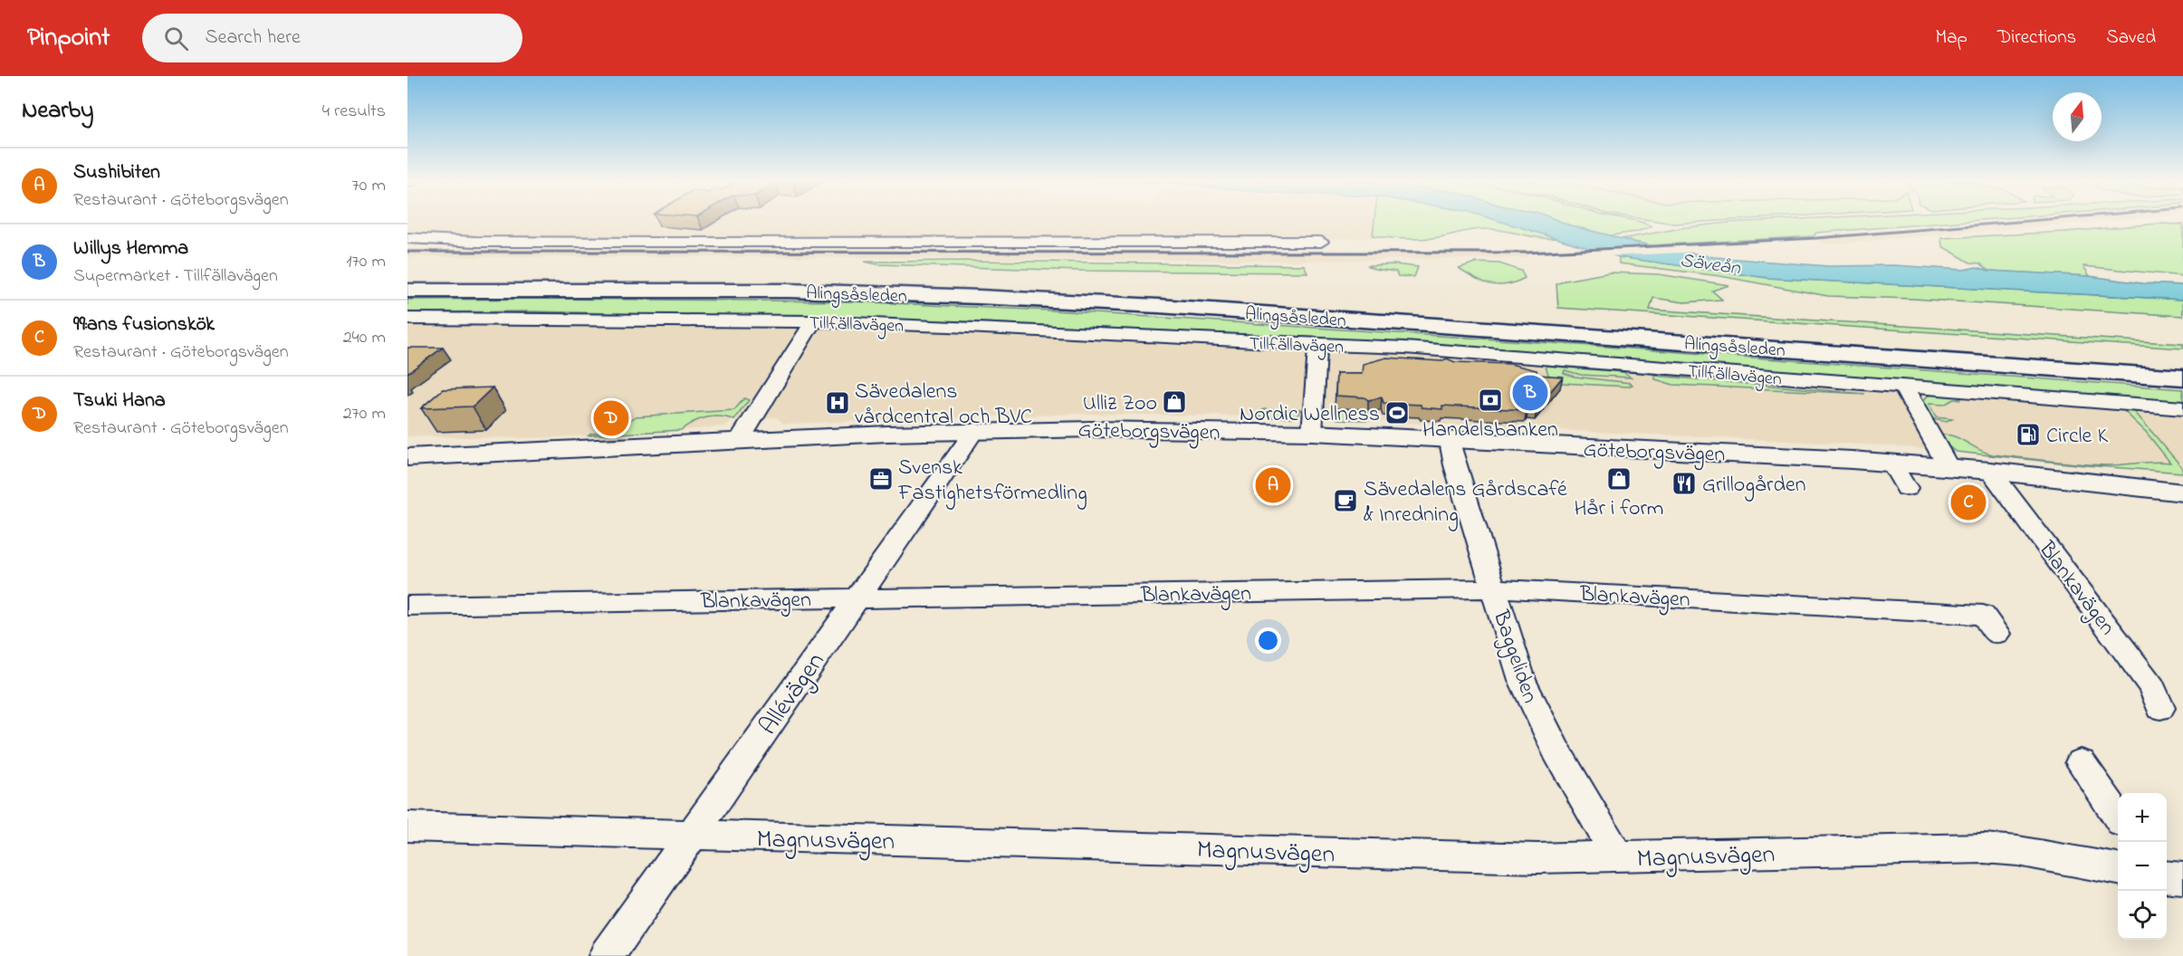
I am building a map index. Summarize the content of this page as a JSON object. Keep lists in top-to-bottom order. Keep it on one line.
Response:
{"streets":{"highway":["Alingsåsleden"],"street":["Tillfällavägen","Göteborgsvägen","Blankavägen","Baggeliden","Allévägen","Magnusvägen"]},"crossings":[["Göteborgsvägen","Blankavägen"],["Göteborgsvägen","Baggeliden"],["Göteborgsvägen","Allévägen"],["Blankavägen","Baggeliden"],["Blankavägen","Allévägen"],["Baggeliden","Magnusvägen"],["Allévägen","Magnusvägen"]],"water":["Säveån"],"places":{"bank":["Handelsbanken"],"shop":["Ulliz Zoo","Hår i form"],"hospital":["Sävedalens vårdcentral och BVC"],"sports":["Nordic Wellness"],"fuel station":["Circle K"],"office":["Svensk Fastighetsförmedling"],"restaurant":["Grillogården"],"cafe":["Sävedalens Gårdscafé & Inredning"]},"north":"top","page":{"header":"Pinpoint","search":"Search here","nav":["Map","Directions","Saved"],"heading":["Nearby","4 results"],"list":[{"mark":"A","name":"Sushibiten","note":"Restaurant · Göteborgsvägen","value":"70 m"},{"mark":"B","name":"Willys Hemma","note":"Supermarket · Tillfällavägen","value":"170 m"},{"mark":"C","name":"99:ans fusionskök","note":"Restaurant · Göteborgsvägen","value":"240 m"},{"mark":"D","name":"Tsuki Hana","note":"Restaurant · Göteborgsvägen","value":"270 m"}],"pins":["B","D","A","C"],"map_buttons":["+","−"]}}
